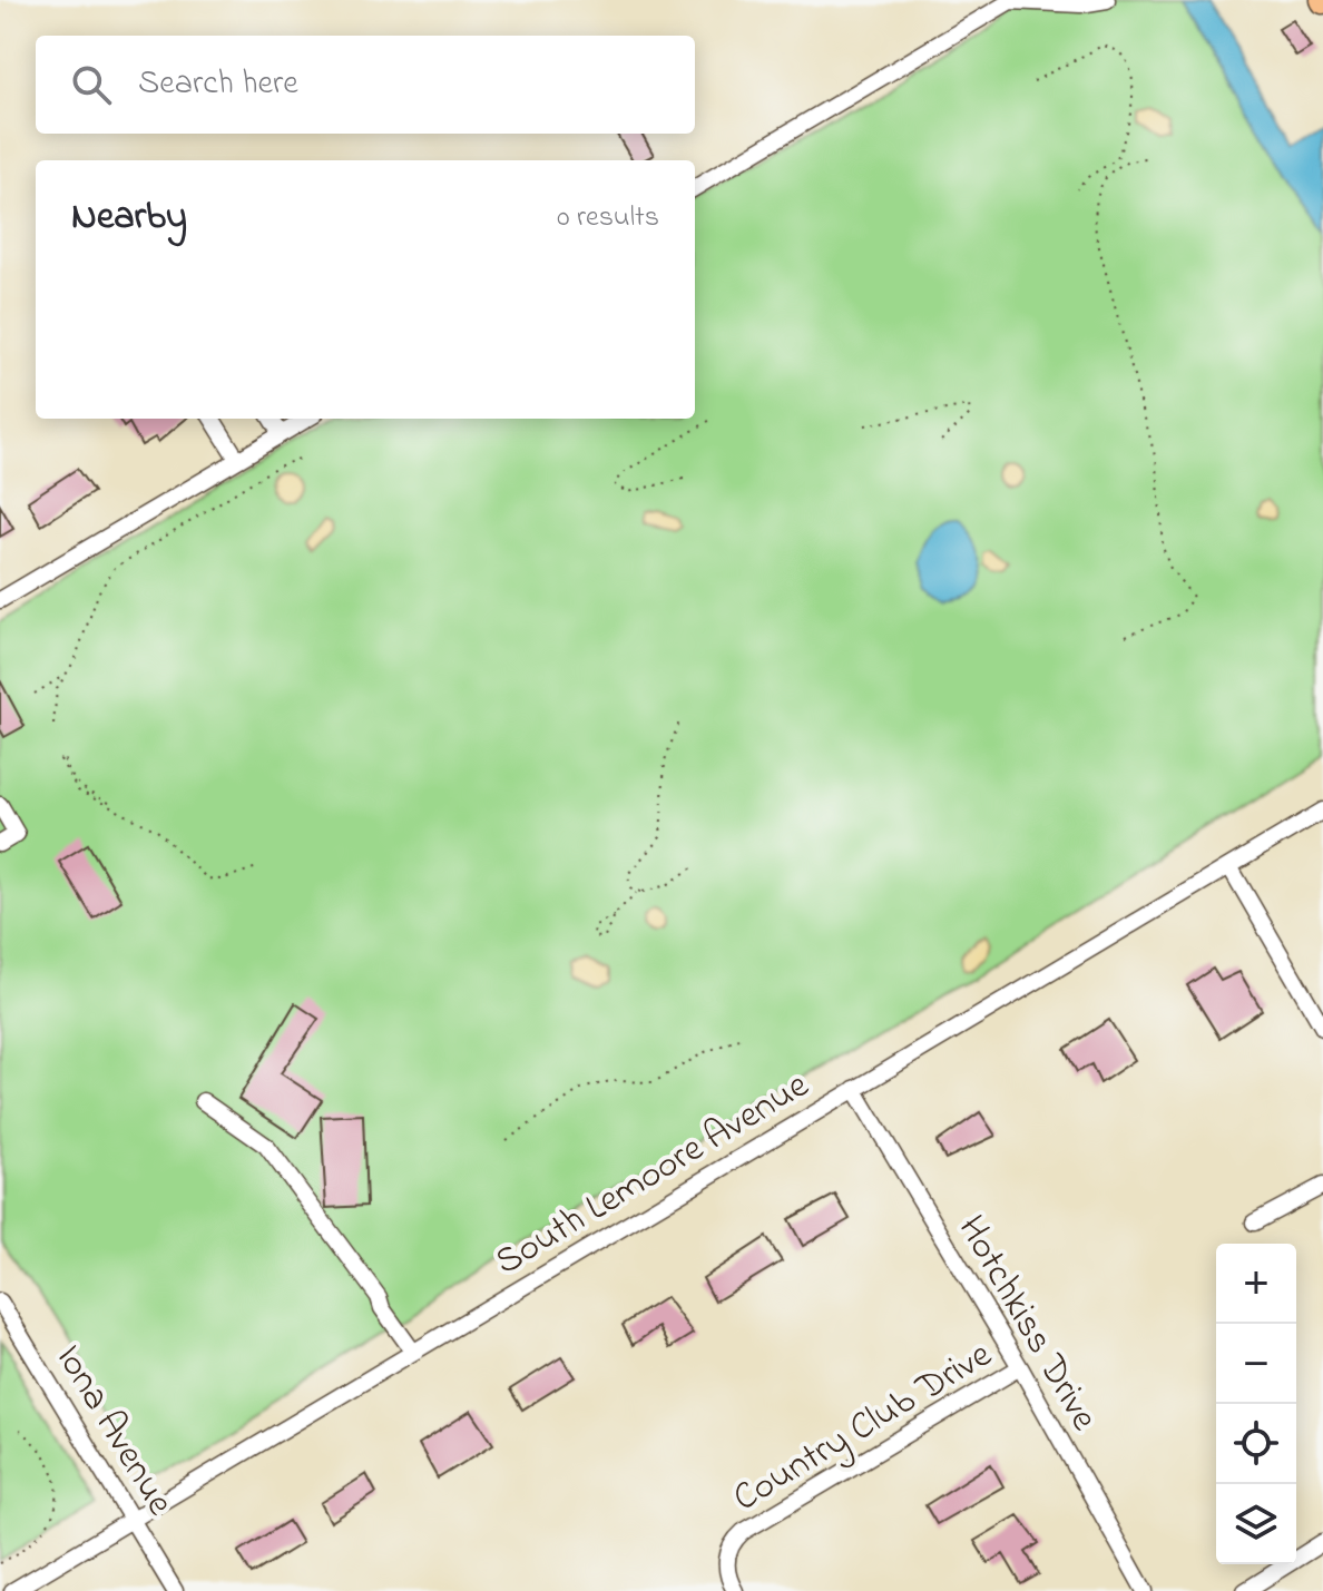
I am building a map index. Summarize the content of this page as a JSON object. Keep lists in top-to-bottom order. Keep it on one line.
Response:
{"streets":{"street":["South Lemoore Avenue","Hotchkiss Drive","Country Club Drive","Iona Avenue"]},"crossings":[["South Lemoore Avenue","Hotchkiss Drive"],["South Lemoore Avenue","Iona Avenue"],["Hotchkiss Drive","Country Club Drive"]],"page":{"search":"Search here","heading":["Nearby","0 results"],"map_buttons":["+","−"]}}
